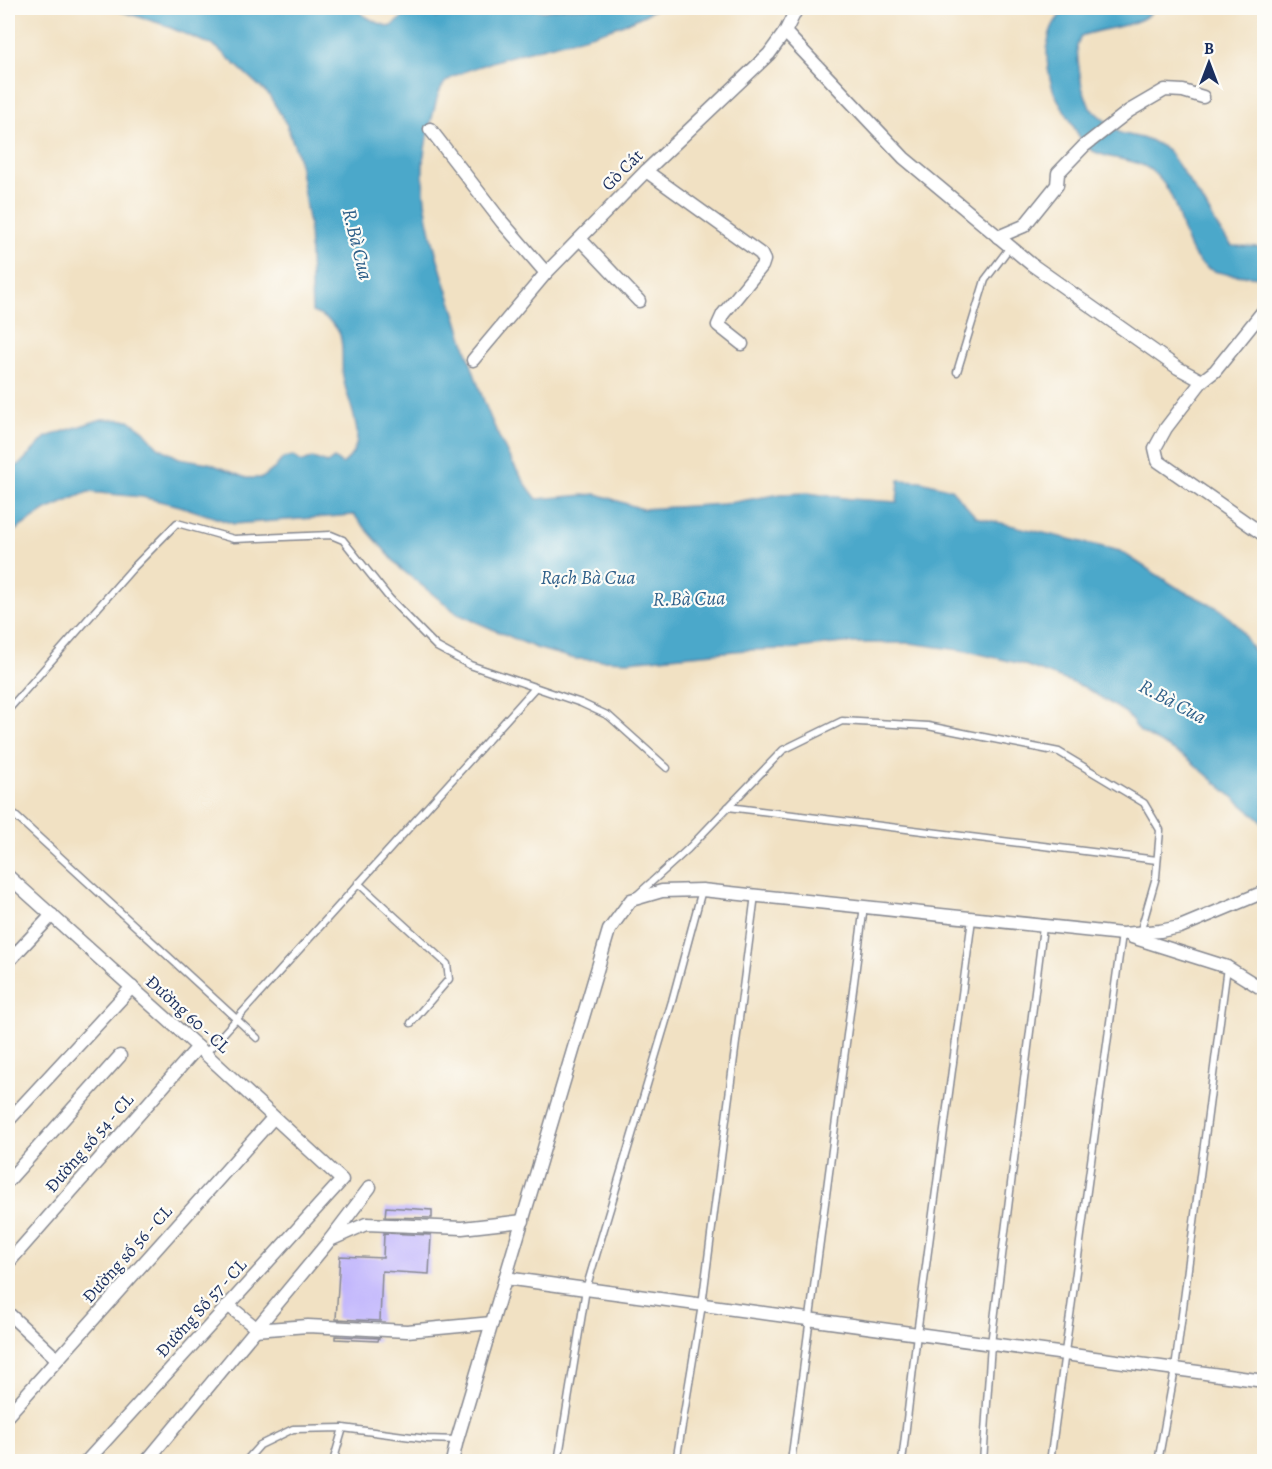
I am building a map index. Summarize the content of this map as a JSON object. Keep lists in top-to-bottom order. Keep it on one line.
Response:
{"streets":{"street":["Gò Cát","Đường 60 - CL","Đường số 54 - CL","Đường số 56 - CL","Đường Số 57 - CL"]},"crossings":[["Đường 60 - CL","Đường số 54 - CL"],["Đường 60 - CL","Đường số 56 - CL"],["Đường 60 - CL","Đường Số 57 - CL"]],"water":["R.Bà Cua","Rạch Bà Cua"],"north":"top"}
